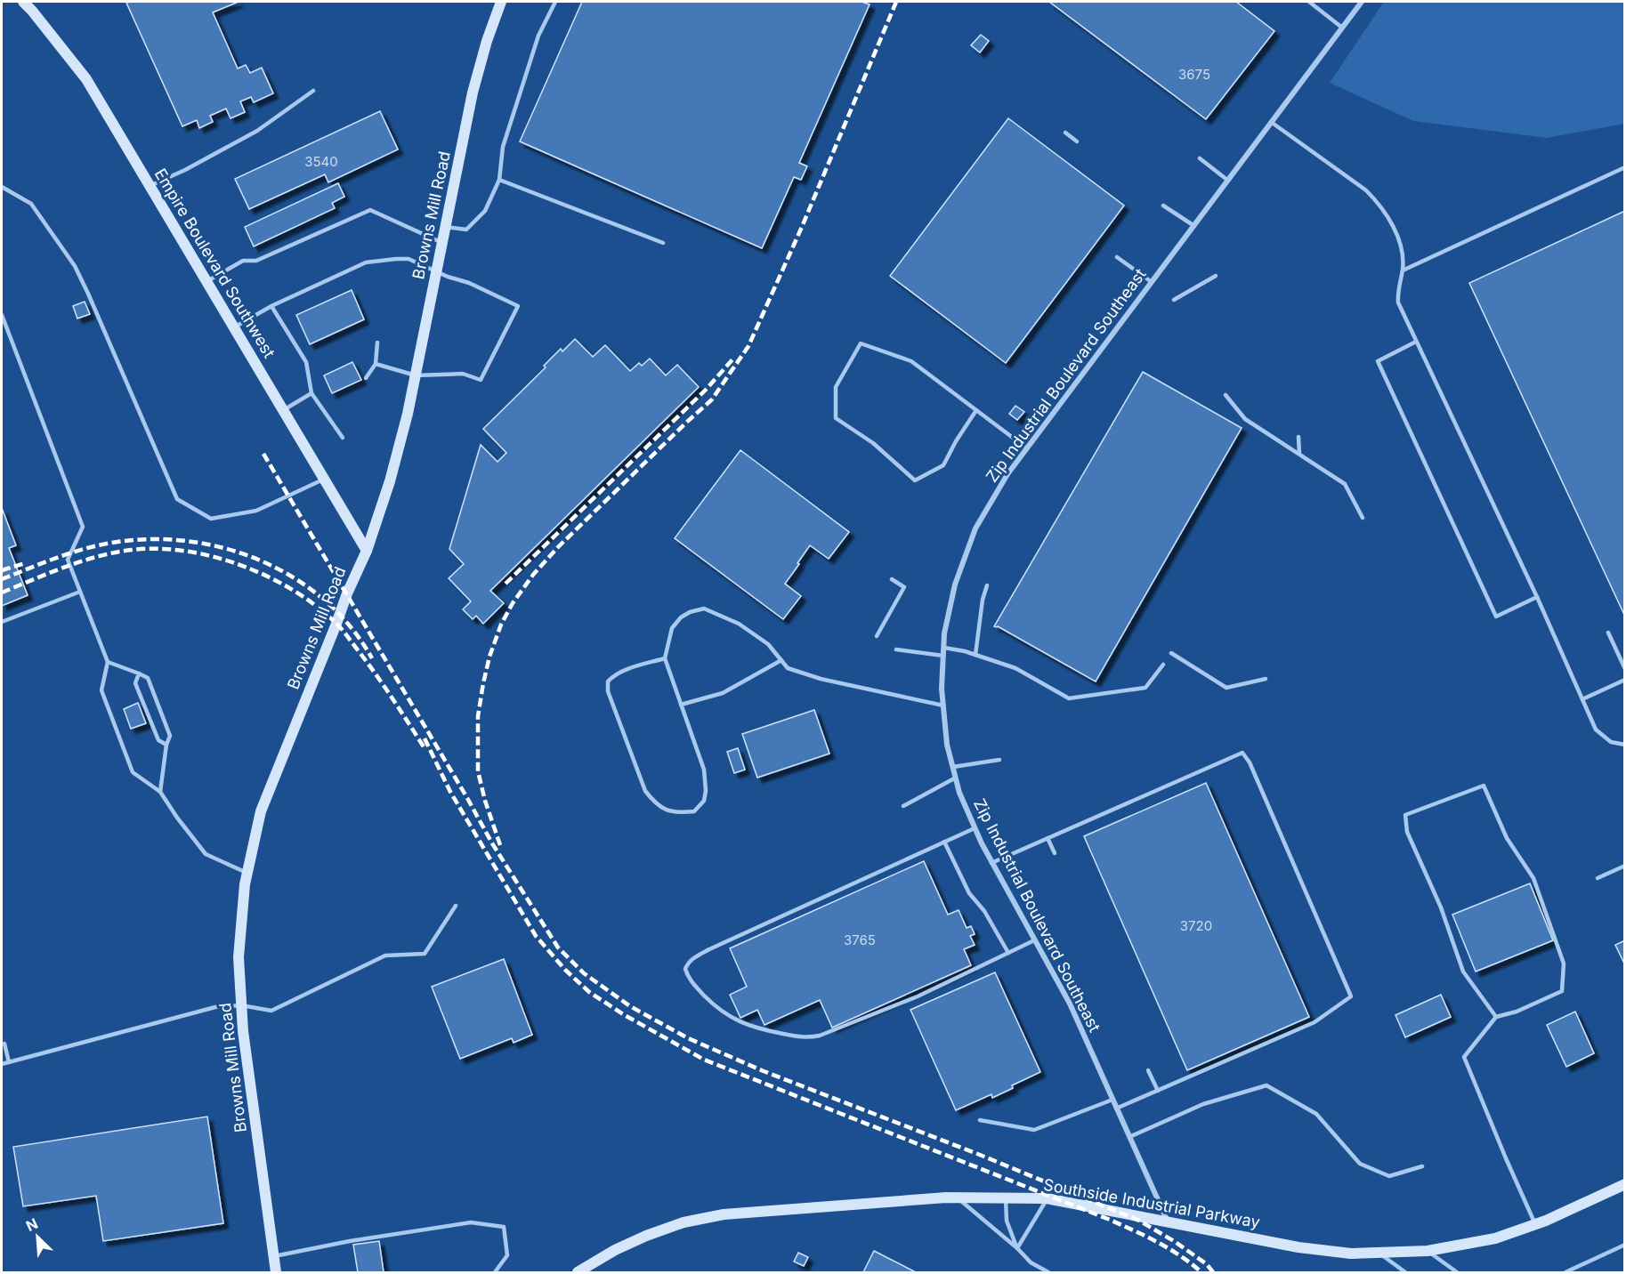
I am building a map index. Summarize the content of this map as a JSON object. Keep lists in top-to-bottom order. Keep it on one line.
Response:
{"streets":{"street":["Browns Mill Road","Empire Boulevard Southwest","Zip Industrial Boulevard Southeast","Southside Industrial Parkway"]},"crossings":[["Browns Mill Road","Empire Boulevard Southwest"],["Zip Industrial Boulevard Southeast","Southside Industrial Parkway"]],"house_numbers":["3675","3540","3720","3765"],"north":"top left"}
